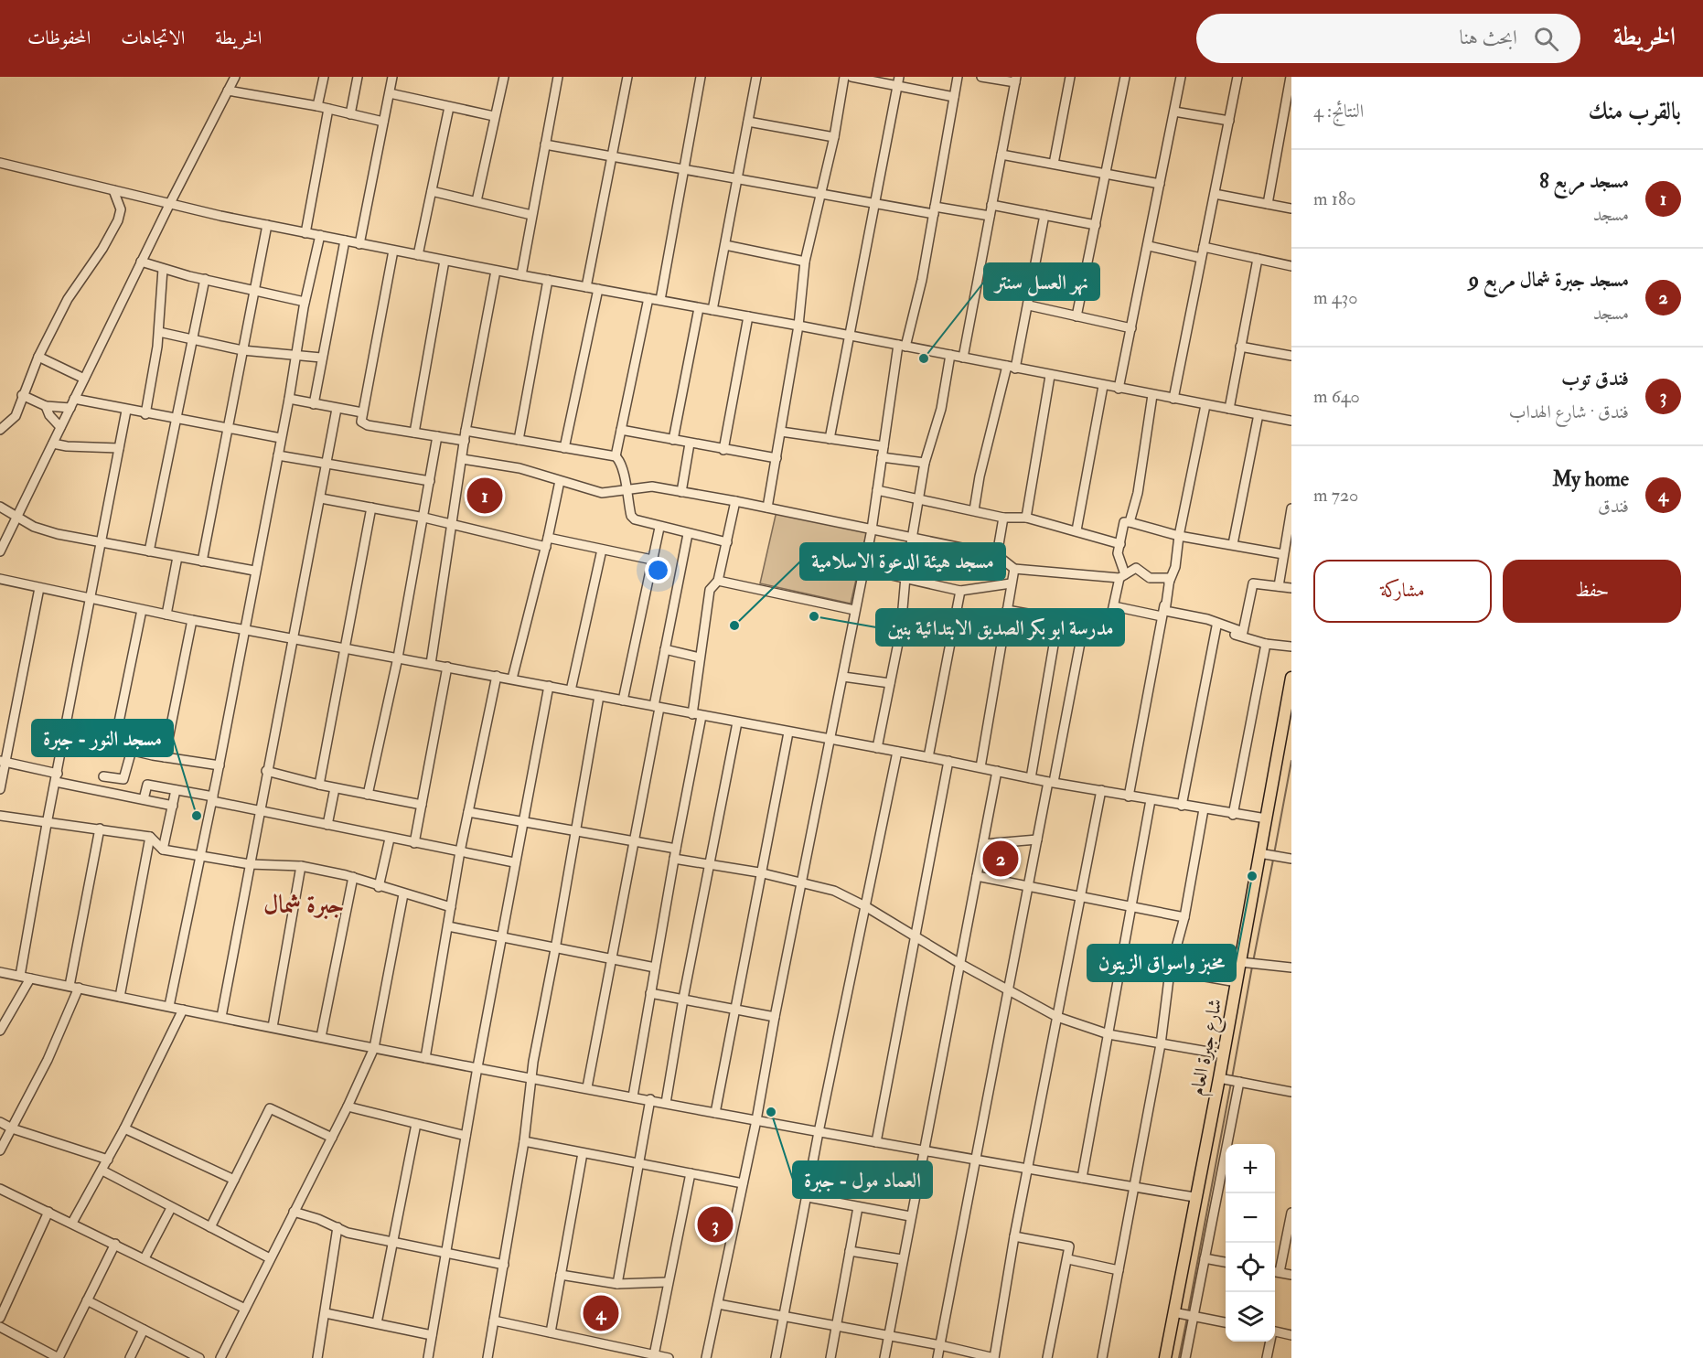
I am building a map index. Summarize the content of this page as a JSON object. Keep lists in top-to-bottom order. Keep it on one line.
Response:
{"streets":{"main road":["شارع جبرة العام"]},"districts":["جبرة شمال"],"places":["نهر العسل سنتر","مدرسة ابو بكر الصديق الابتدائية بنين","مسجد هيئة الدعوة الاسلامية","مسجد النور - جبرة","مخبز واسواق الزيتون","العماد مول - جبرة"],"page":{"header":"الخريطة","search":"ابحث هنا","nav":["الخريطة","الاتجاهات","المحفوظات"],"heading":["بالقرب منك","النتائج: 4"],"list":[{"mark":"1","name":"مسجد مربع 8","note":"مسجد","value":"180 m"},{"mark":"2","name":"مسجد جبرة شمال مربع 9","note":"مسجد","value":"430 m"},{"mark":"3","name":"فندق توب","note":"فندق · شارع الهداب","value":"640 m"},{"mark":"4","name":"My home","note":"فندق","value":"720 m"}],"pins":["1","2","3","4"],"buttons":["حفظ","مشاركة"],"map_buttons":["+","−"]}}
